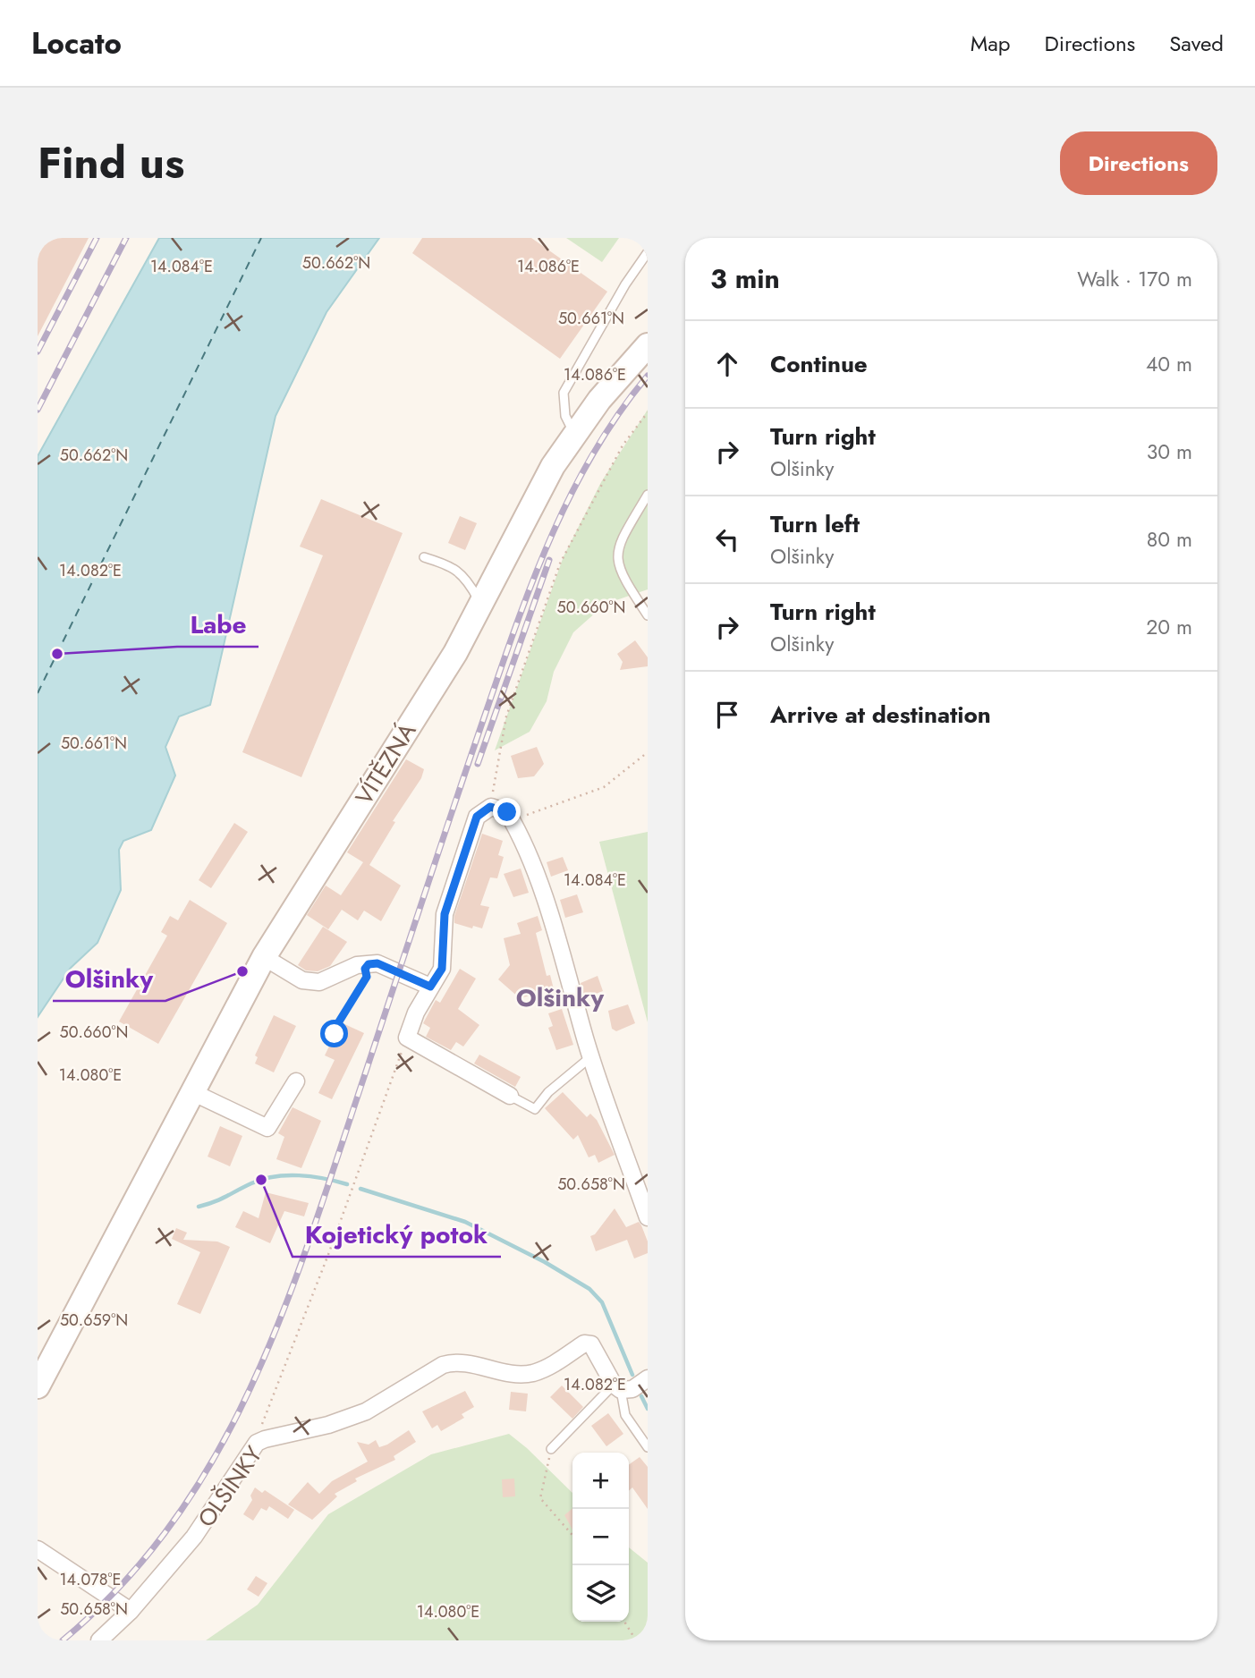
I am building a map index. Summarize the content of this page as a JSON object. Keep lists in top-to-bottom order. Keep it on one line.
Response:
{"streets":{"main road":["VÍTĚZNÁ"],"street":["OLŠINKY"]},"districts":["Olšinky"],"places":["Labe","Olšinky","Kojetický potok"],"page":{"header":"Locato","nav":["Map","Directions","Saved"],"title":"Find us","buttons":"Directions","heading":["3 min","Walk · 170 m"],"list":[["Continue","40 m"],["Turn right","Olšinky","30 m"],["Turn left","Olšinky","80 m"],["Turn right","Olšinky","20 m"],"Arrive at destination"],"map_buttons":["+","−"]},"coordinates":["50.662°N","14.084°E","14.086°E","50.661°N","14.082°E","50.660°N","14.080°E","50.658°N","50.659°N","14.078°E"]}
